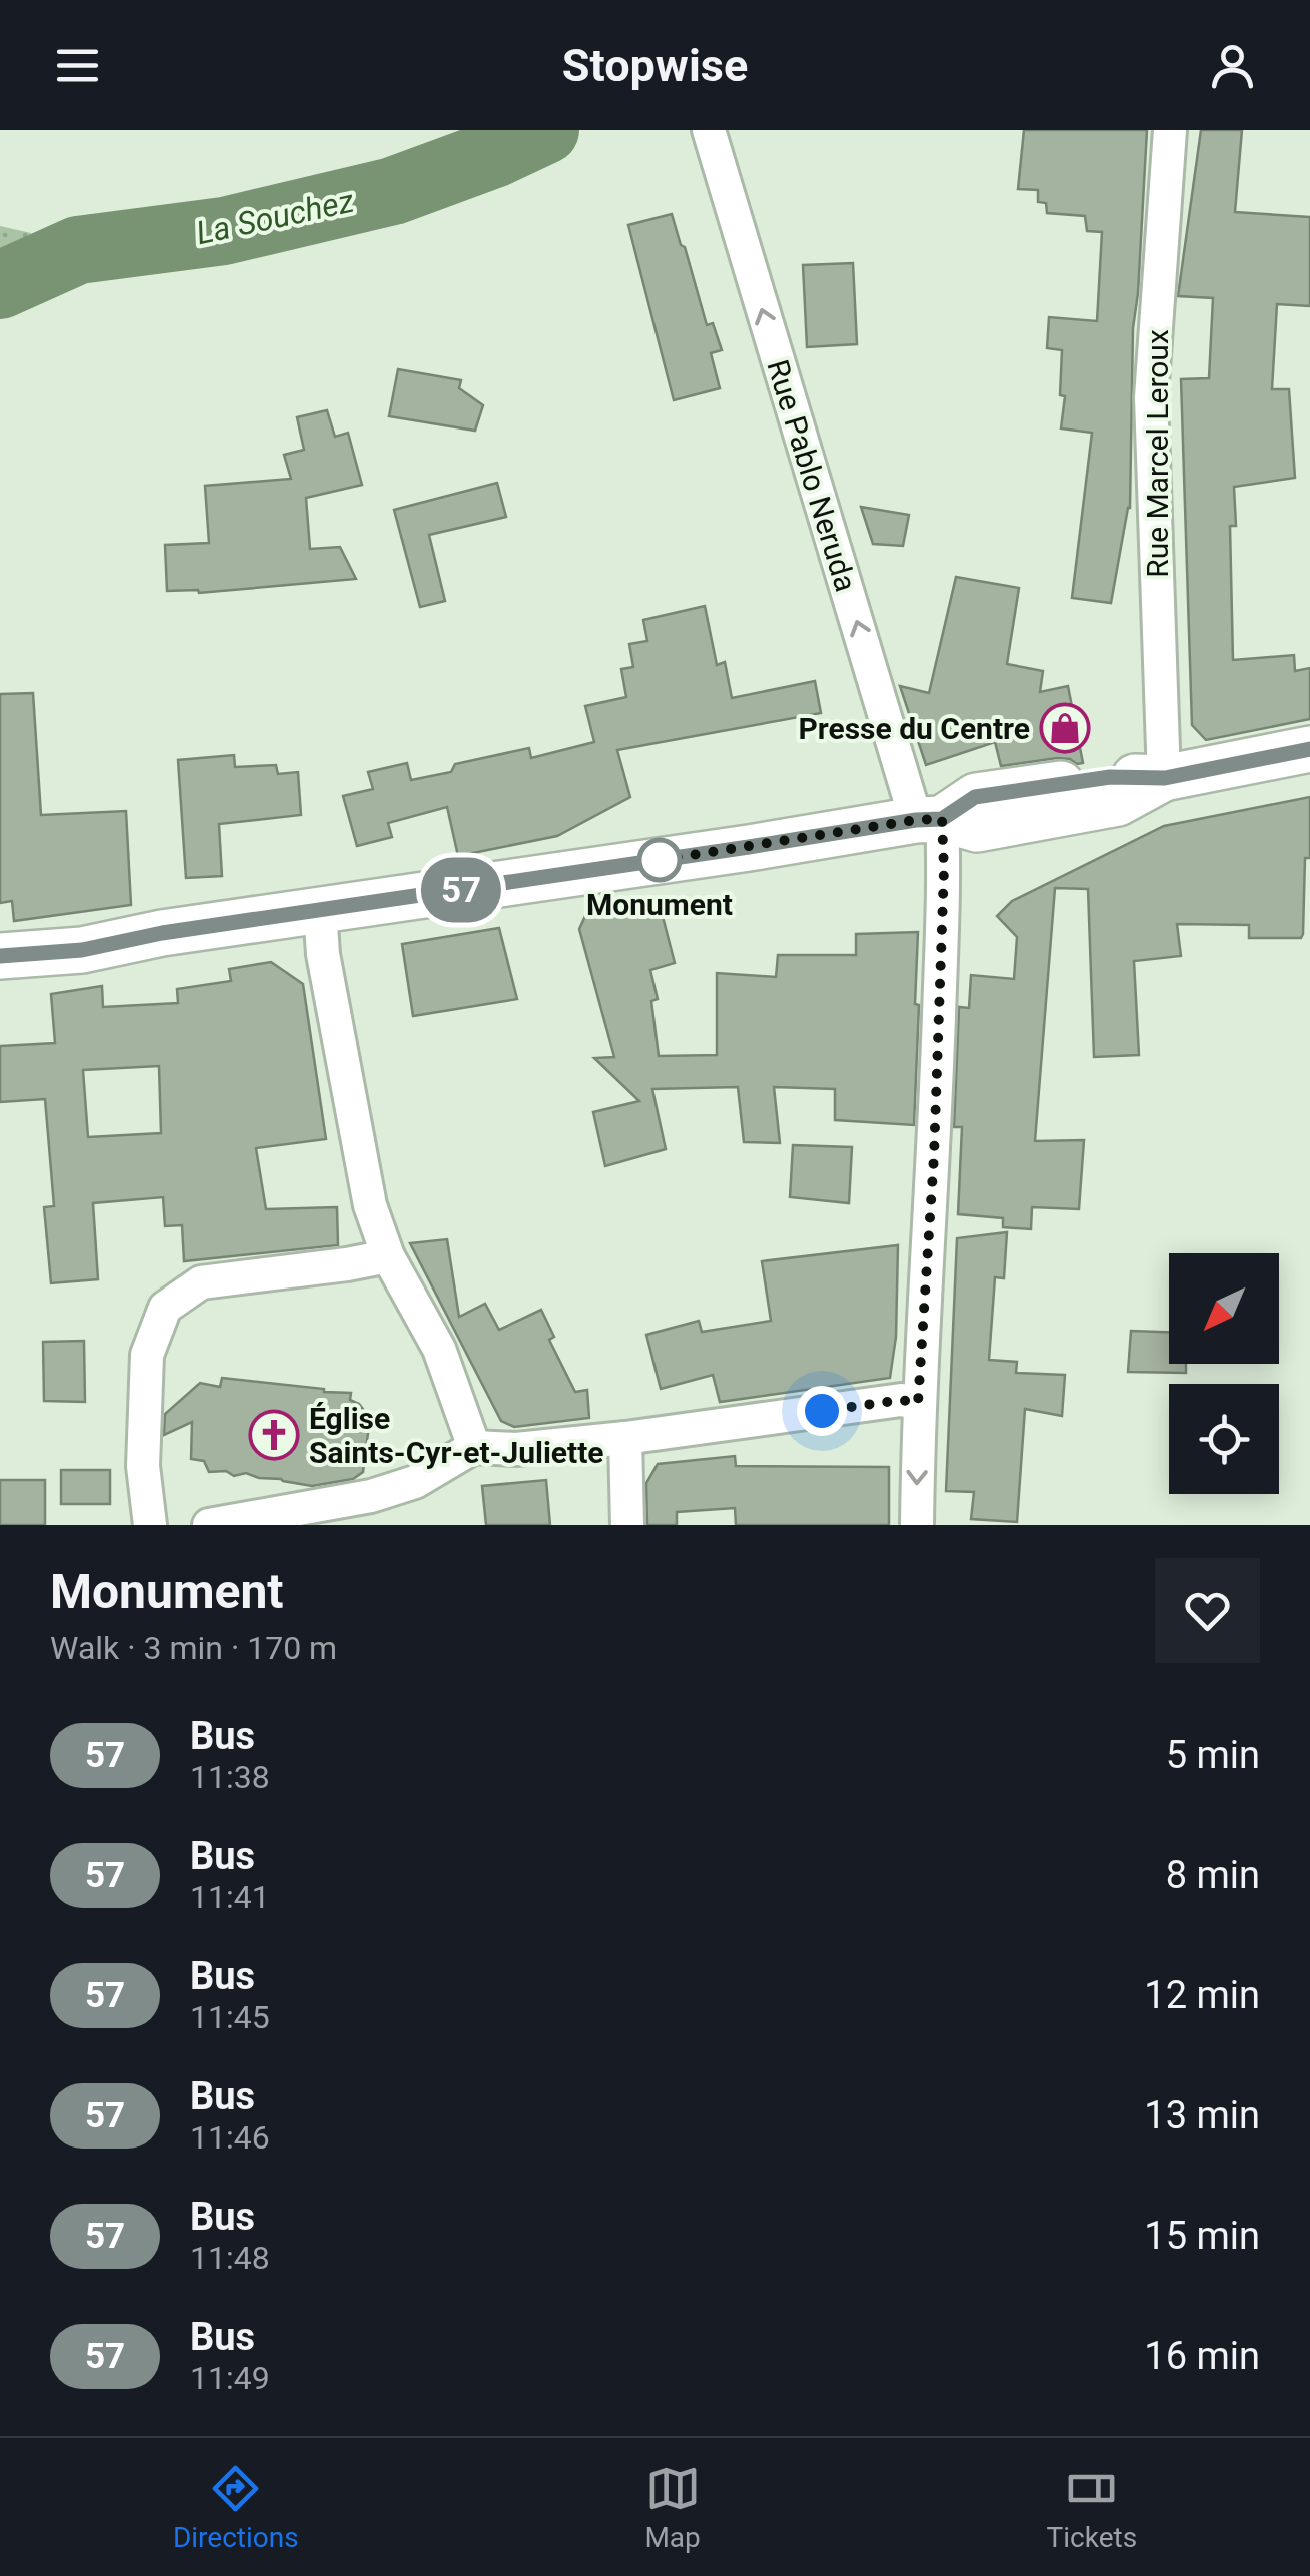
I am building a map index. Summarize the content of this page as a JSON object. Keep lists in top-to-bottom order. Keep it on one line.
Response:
{"streets":{"street":["Rue Marcel Leroux","Rue Pablo Neruda"]},"water":["La Souchez"],"places":{"shop":["Presse du Centre"],"other":["Monument"],"church":["Église Saints-Cyr-et-Juliette"]},"lines":["bus line 57"],"north":"bottom left","page":{"header":"Stopwise","on_map":"57","heading":["Monument","Walk · 3 min · 170 m"],"list":[{"mark":"57","name":"Bus","note":"11:38","value":"5 min"},{"mark":"57","name":"Bus","note":"11:41","value":"8 min"},{"mark":"57","name":"Bus","note":"11:45","value":"12 min"},{"mark":"57","name":"Bus","note":"11:46","value":"13 min"},{"mark":"57","name":"Bus","note":"11:48","value":"15 min"},{"mark":"57","name":"Bus","note":"11:49","value":"16 min"}],"tabs":["Directions","Map","Tickets"]}}
